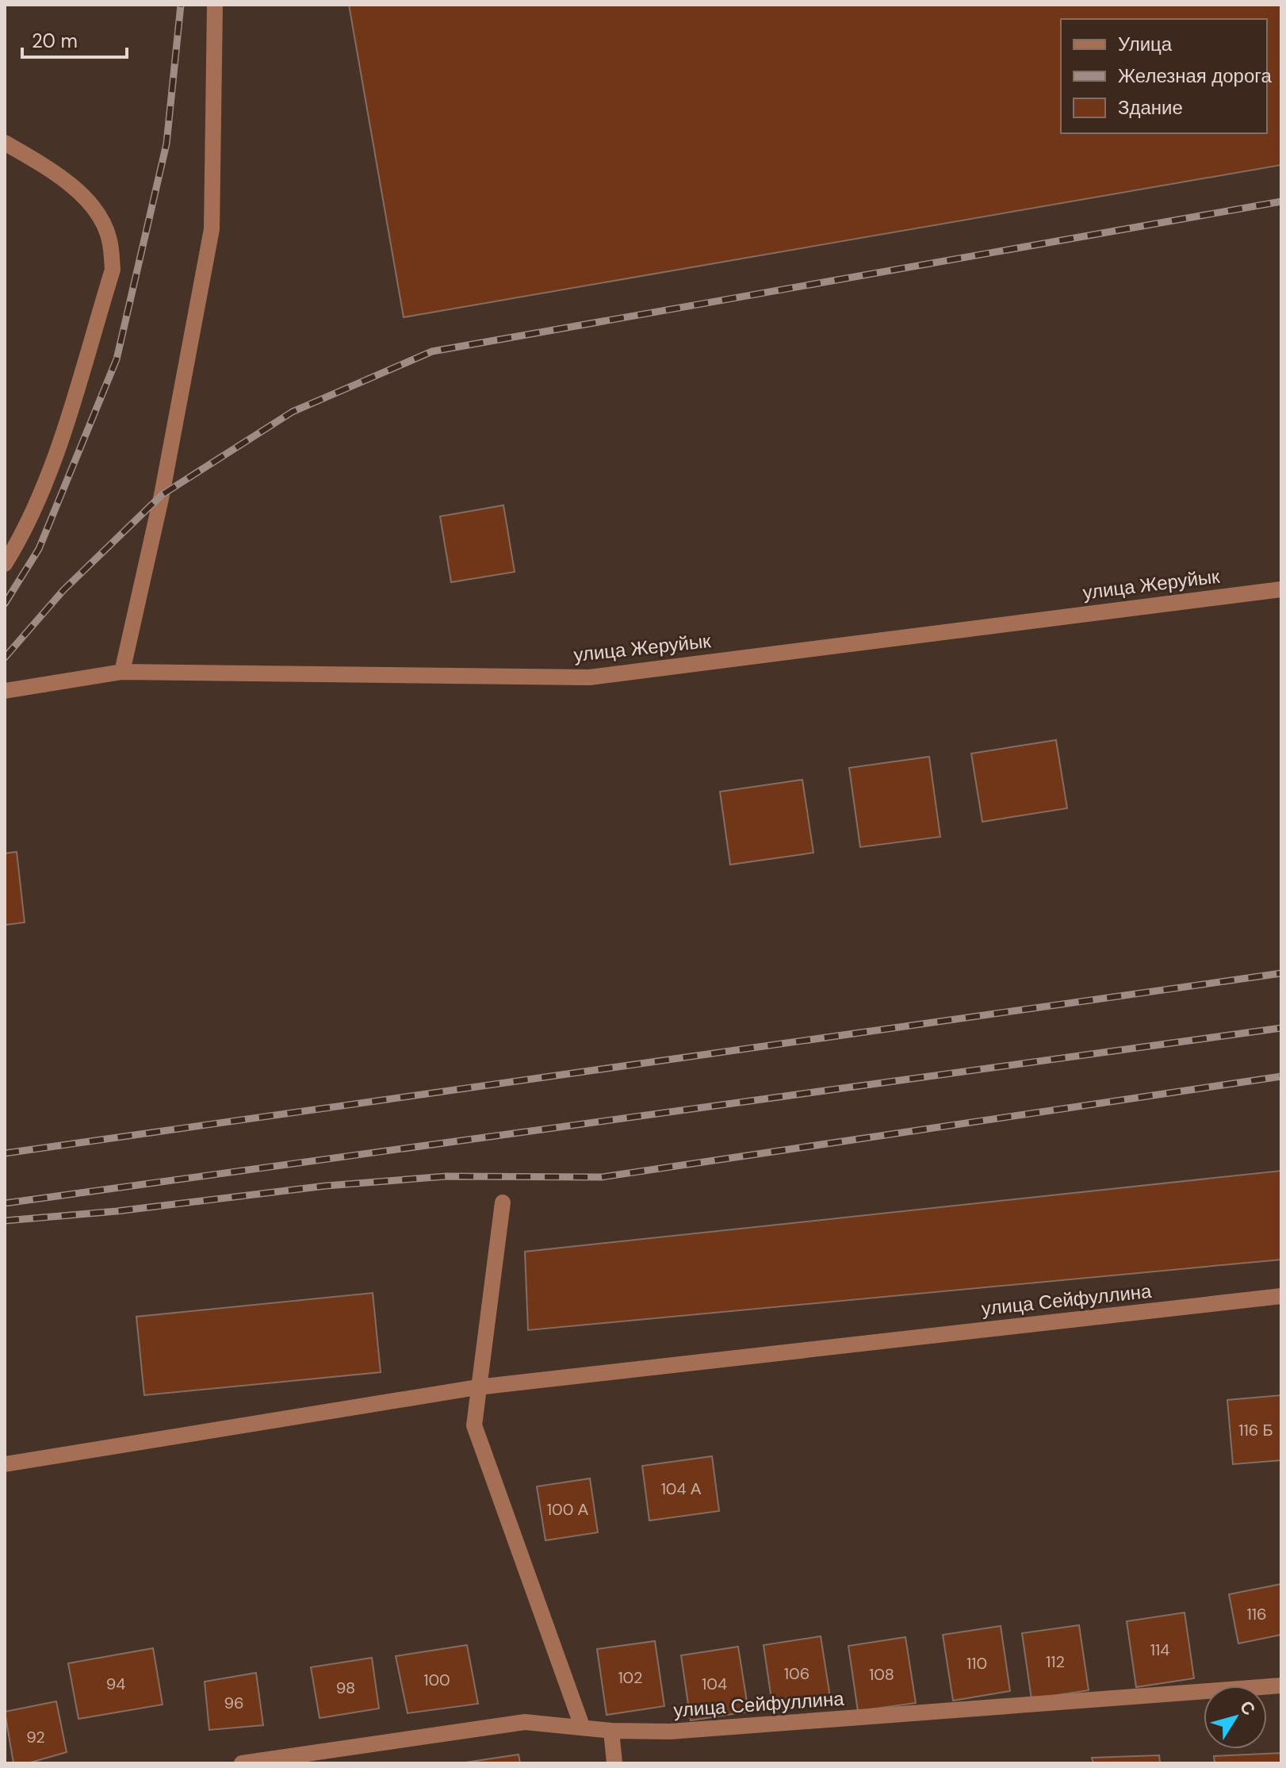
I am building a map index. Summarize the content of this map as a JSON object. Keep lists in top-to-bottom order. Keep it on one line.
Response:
{"streets":{"street":["улица Жеруйык","улица Сейфуллина"]},"house_numbers":["116 Б","104 А","100 А","116","114","112","110","106","108","102","100","94","104","98","96","92"],"legend":["Улица","Железная дорога","Здание"],"scale_bar":"20 m","north":"top right"}
